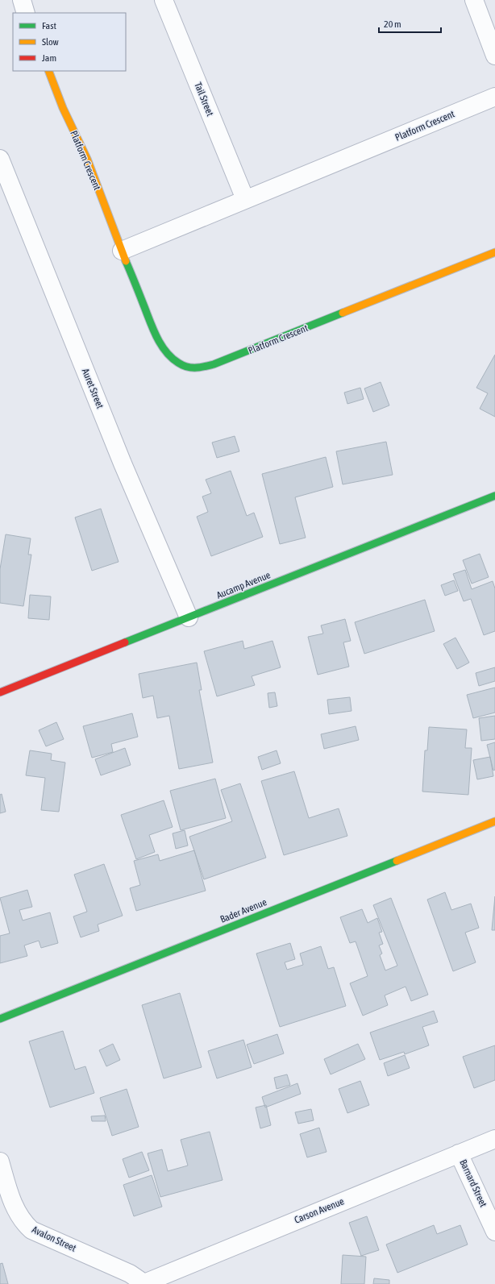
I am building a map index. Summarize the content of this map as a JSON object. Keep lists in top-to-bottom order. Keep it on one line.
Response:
{"streets":{"street":["Tail Street","Platform Crescent","Auret Street","Aucamp Avenue","Bader Avenue","Barnard Street","Carson Avenue","Avalon Street"]},"crossings":[["Tail Street","Platform Crescent"],["Auret Street","Aucamp Avenue"],["Barnard Street","Carson Avenue"],["Carson Avenue","Avalon Street"]],"legend":["Fast","Slow","Jam"],"scale_bar":"20 m"}
